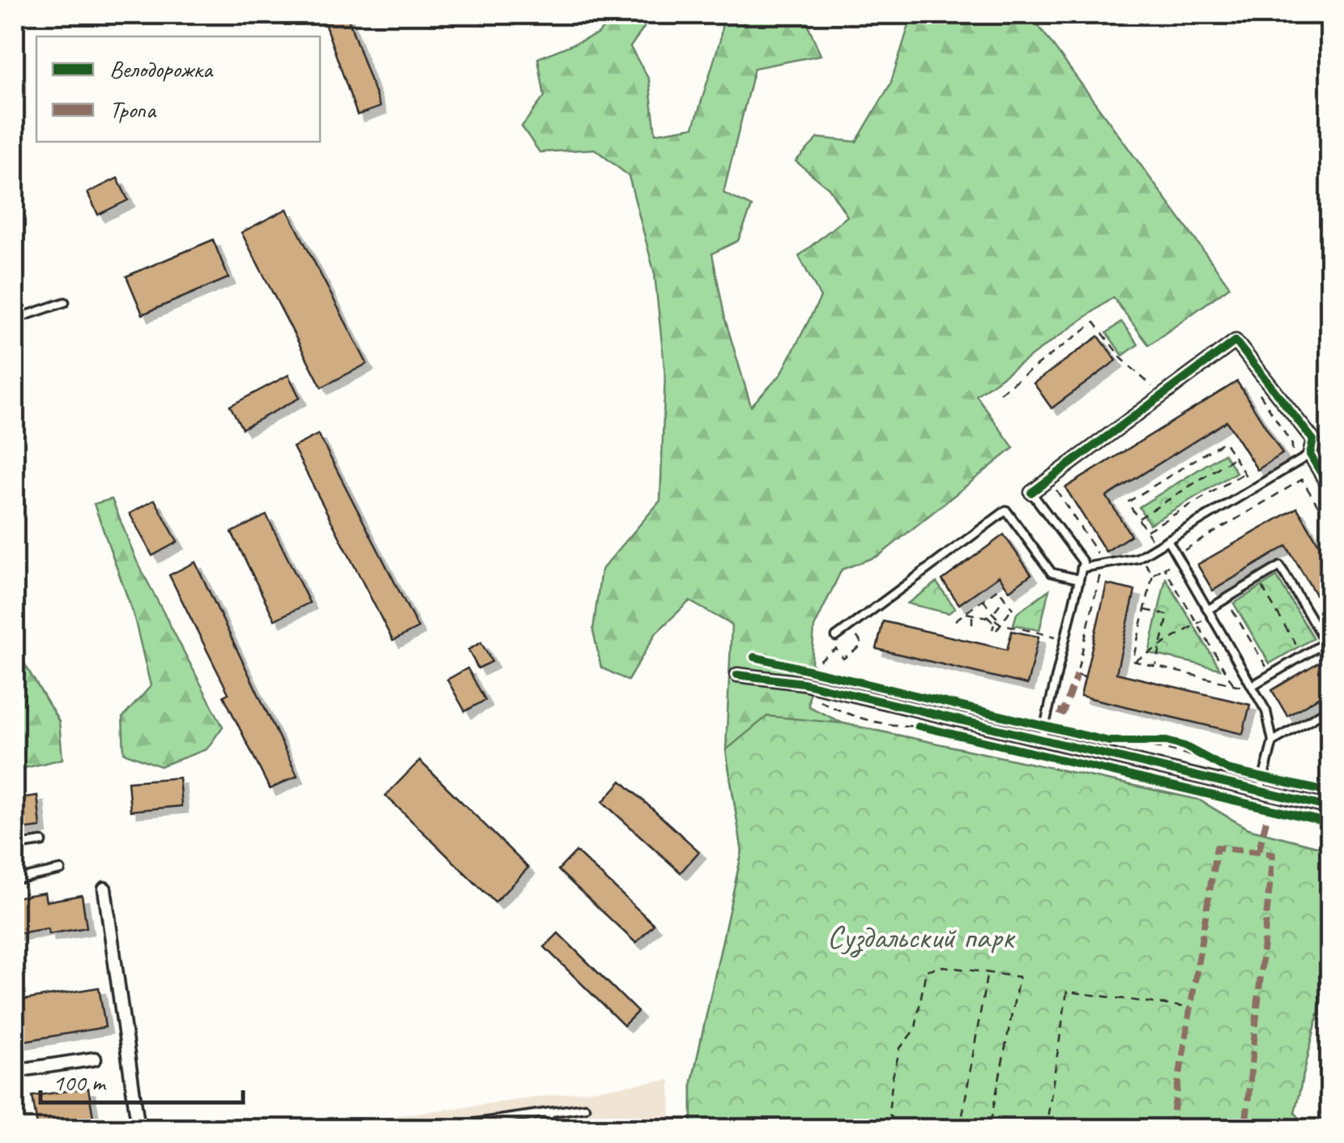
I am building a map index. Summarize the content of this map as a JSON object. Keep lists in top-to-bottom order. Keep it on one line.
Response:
{"parks":["Суздальский парк"],"legend":["Велодорожка","Тропа"],"scale_bar":"100 m"}
